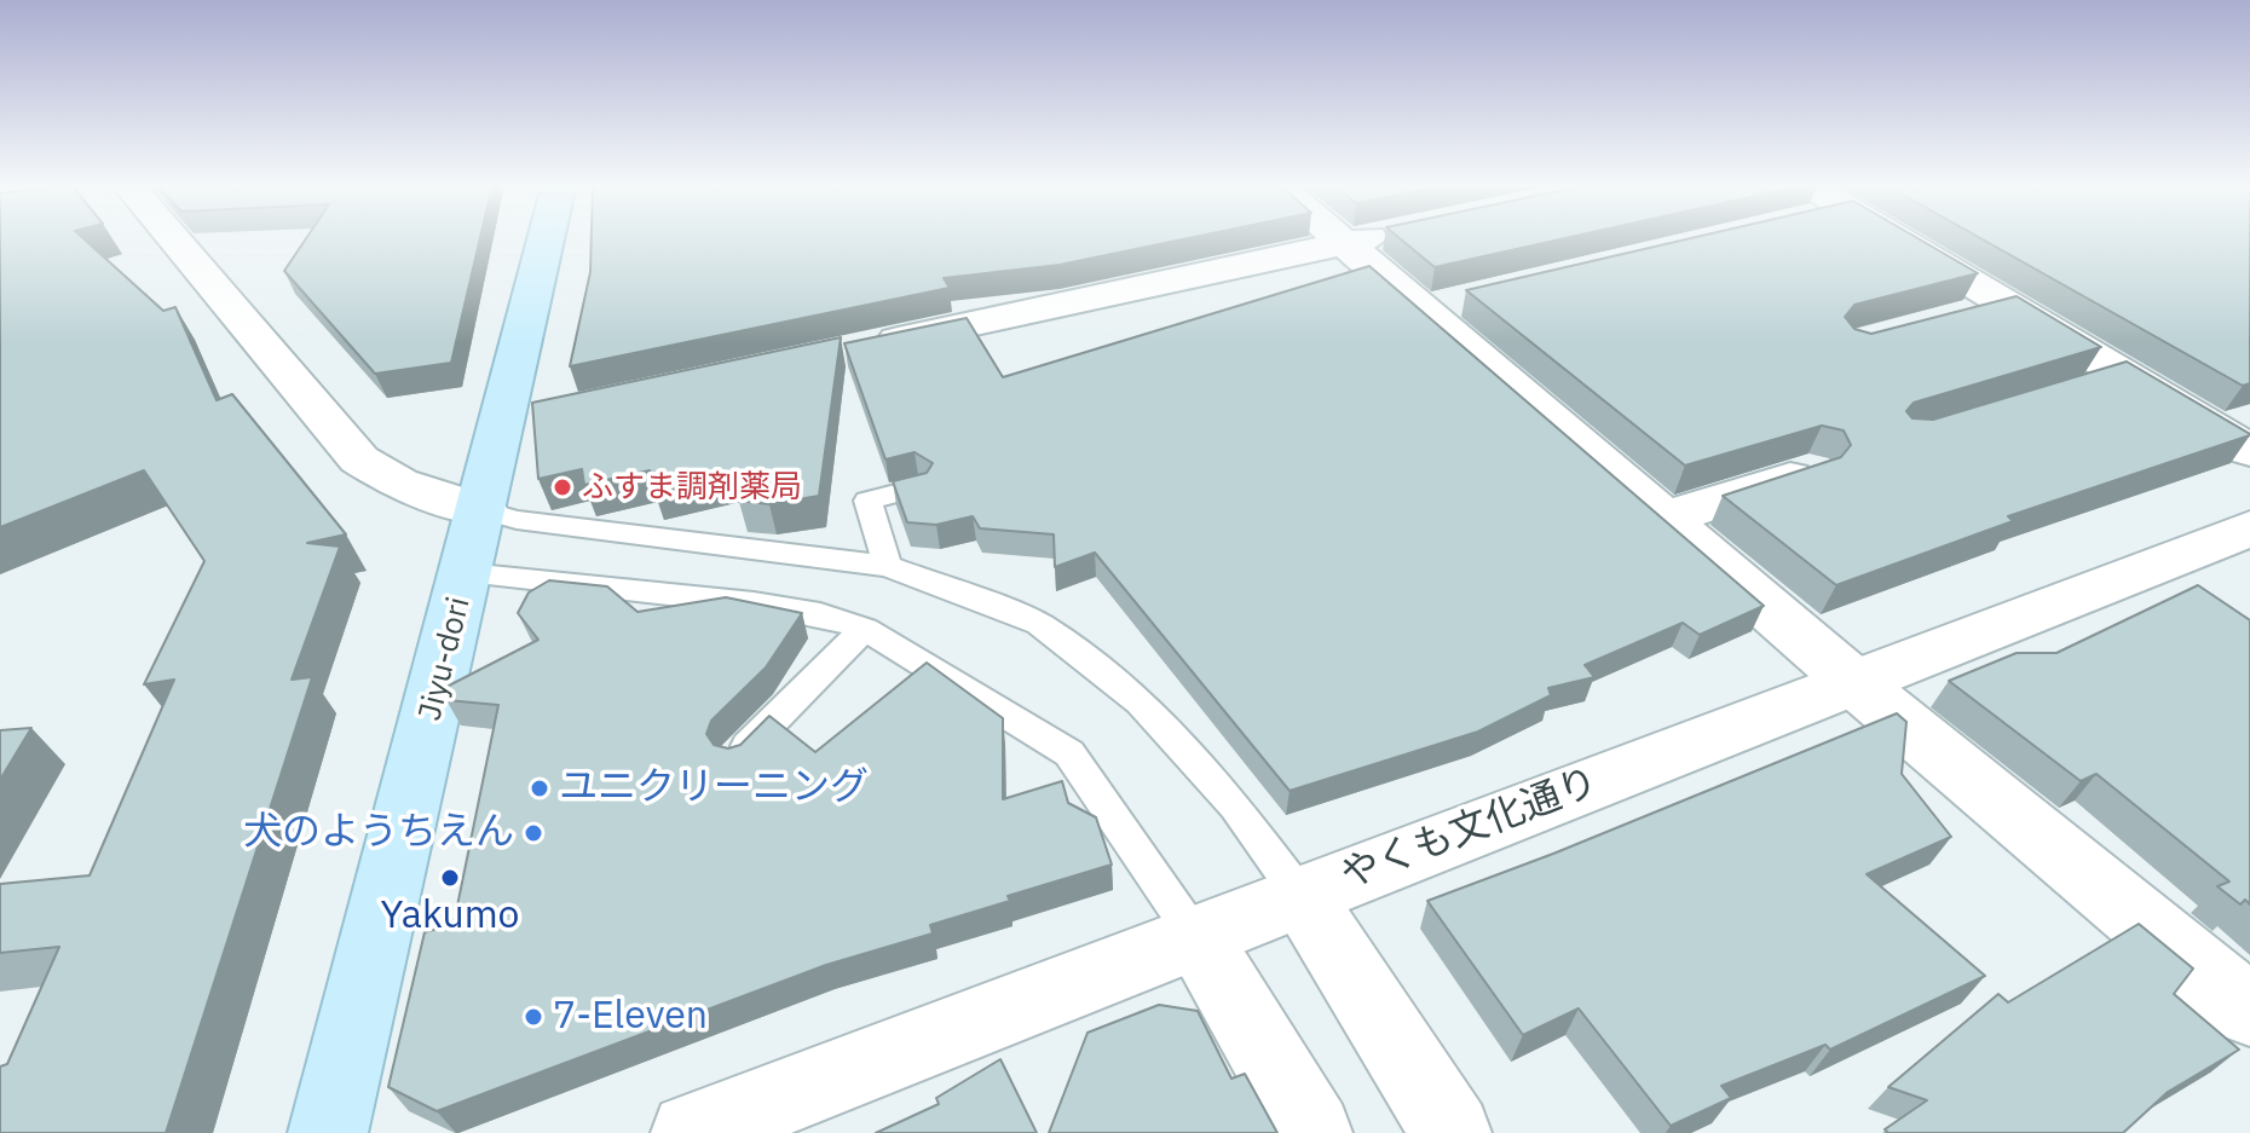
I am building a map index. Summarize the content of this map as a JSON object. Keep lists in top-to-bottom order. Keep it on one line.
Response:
{"streets":{"main road":["Jiyu-dori"],"street":["やくも文化通り"]},"places":["ふすま調剤薬局","ユニクリーニング","犬のようちえん","Yakumo","7-Eleven"]}
